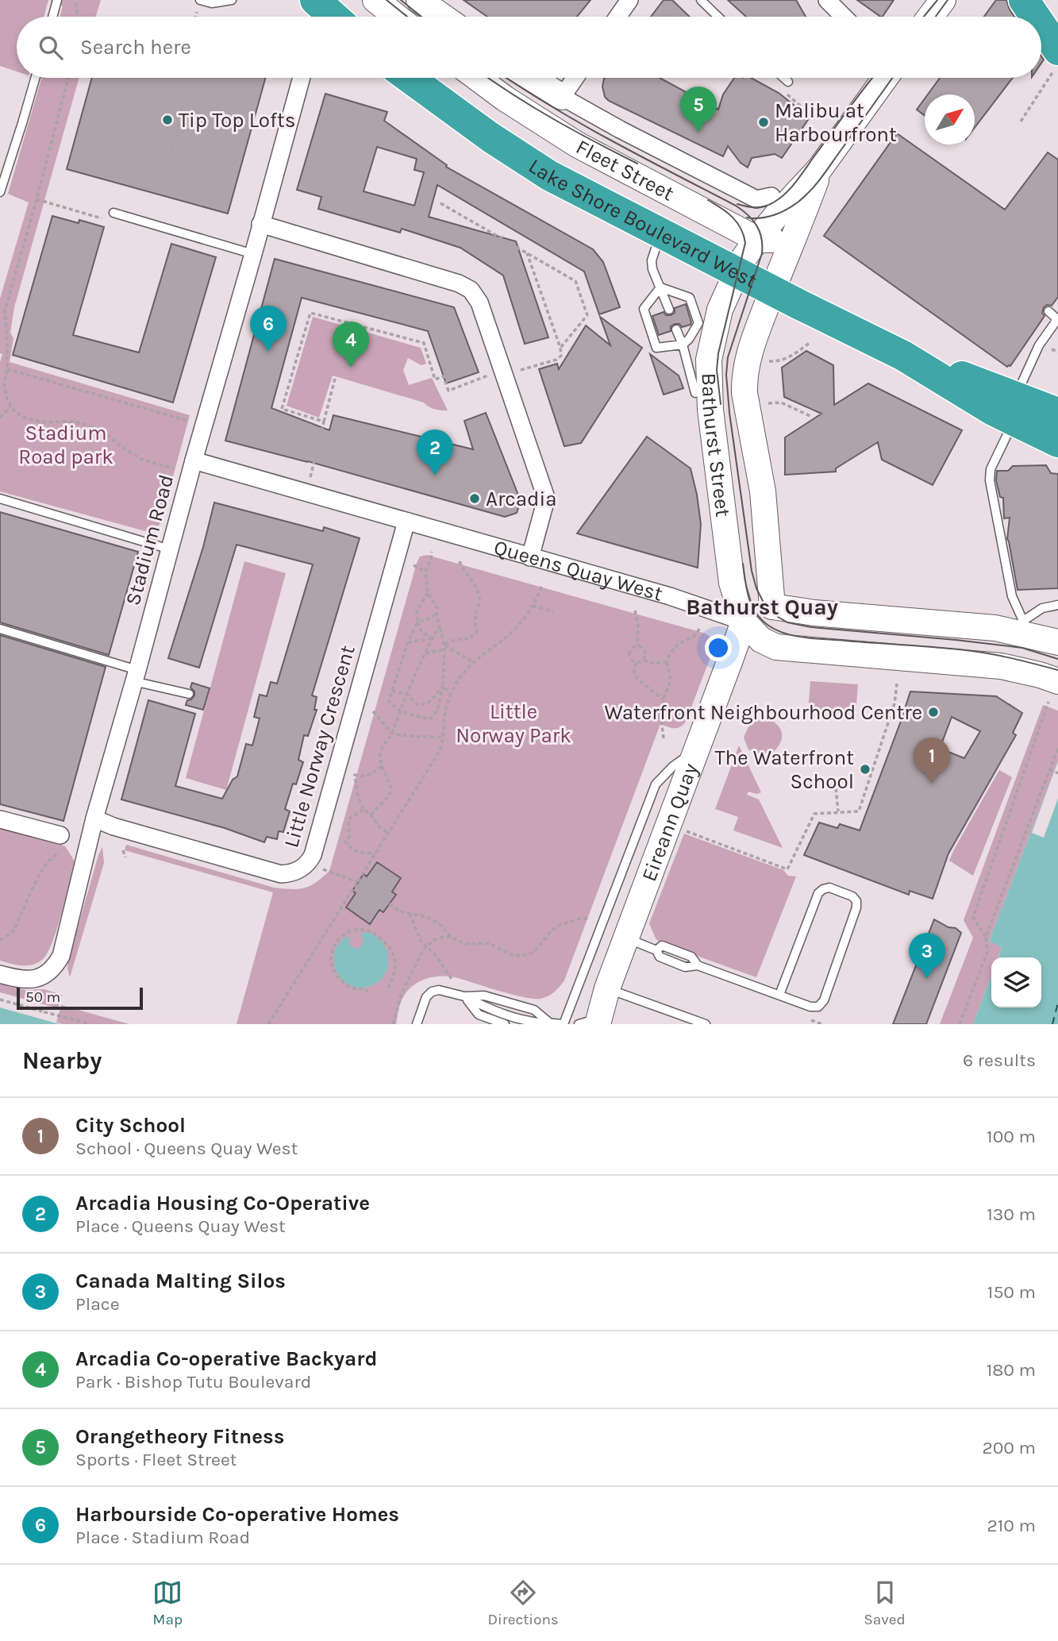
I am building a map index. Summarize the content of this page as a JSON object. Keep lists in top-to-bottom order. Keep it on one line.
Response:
{"streets":{"highway":["Lake Shore Boulevard West"],"street":["Fleet Street","Bathurst Street","Stadium Road","Queens Quay West","Little Norway Crescent","Eireann Quay"]},"crossings":[["Fleet Street","Bathurst Street"],["Lake Shore Boulevard West","Bathurst Street"],["Bathurst Street","Queens Quay West"],["Bathurst Street","Eireann Quay"],["Stadium Road","Queens Quay West"],["Stadium Road","Little Norway Crescent"],["Queens Quay West","Little Norway Crescent"],["Queens Quay West","Eireann Quay"]],"districts":["Bathurst Quay"],"parks":["Stadium Road park","Little Norway Park"],"places":["Tip Top Lofts","Malibu at Harbourfront","Arcadia","Waterfront Neighbourhood Centre","The Waterfront School"],"scale_bar":"50 m","north":"top right","page":{"search":"Search here","pins":["5","6","4","2","1","3"],"scale":"50 m","heading":["Nearby","6 results"],"list":[{"mark":"1","name":"City School","note":"School · Queens Quay West","value":"100 m"},{"mark":"2","name":"Arcadia Housing Co-Operative","note":"Place · Queens Quay West","value":"130 m"},{"mark":"3","name":"Canada Malting Silos","note":"Place","value":"150 m"},{"mark":"4","name":"Arcadia Co-operative Backyard","note":"Park · Bishop Tutu Boulevard","value":"180 m"},{"mark":"5","name":"Orangetheory Fitness","note":"Sports · Fleet Street","value":"200 m"},{"mark":"6","name":"Harbourside Co-operative Homes","note":"Place · Stadium Road","value":"210 m"}],"nav":["Map","Directions","Saved"]}}
